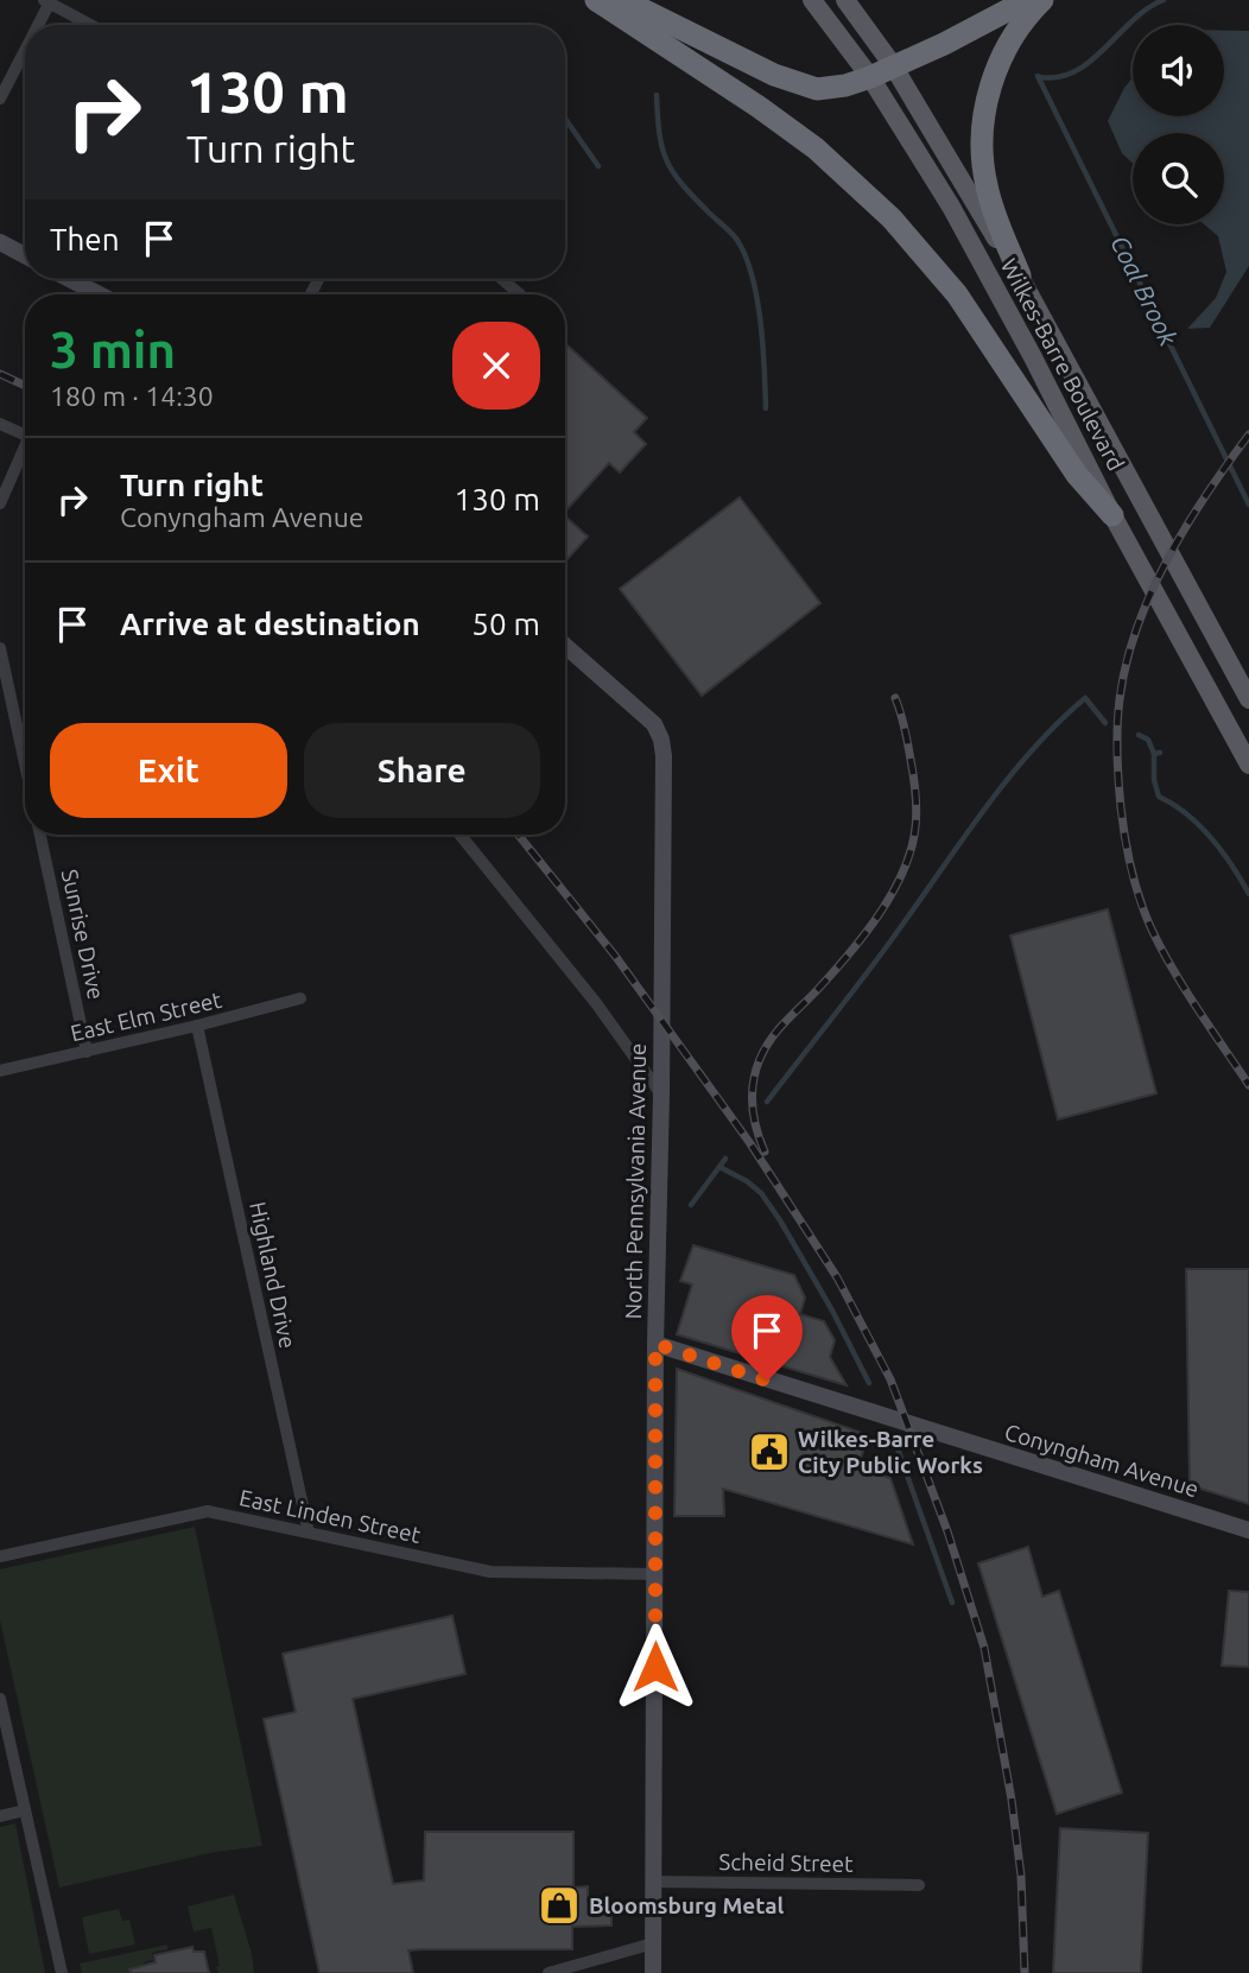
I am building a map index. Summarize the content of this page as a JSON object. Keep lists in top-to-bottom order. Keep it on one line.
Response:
{"streets":{"main road":["Wilkes-Barre Boulevard"],"street":["Sunrise Drive","East Elm Street","North Pennsylvania Avenue","Highland Drive","Conyngham Avenue","East Linden Street","Scheid Street"]},"crossings":[["Sunrise Drive","East Elm Street"],["East Elm Street","Highland Drive"],["North Pennsylvania Avenue","Conyngham Avenue"],["North Pennsylvania Avenue","East Linden Street"],["North Pennsylvania Avenue","Scheid Street"],["Highland Drive","East Linden Street"]],"water":["Coal Brook"],"places":{"public building":["Wilkes-Barre City Public Works"],"shop":["Bloomsburg Metal"]},"page":{"turn":["130 m","Turn right"],"then":"Then","heading":["3 min","180 m · 14:30"],"list":[{"name":"Turn right","note":"Conyngham Avenue","value":"130 m"},{"name":"Arrive at destination","value":"50 m"}],"buttons":["Exit","Share"]}}
